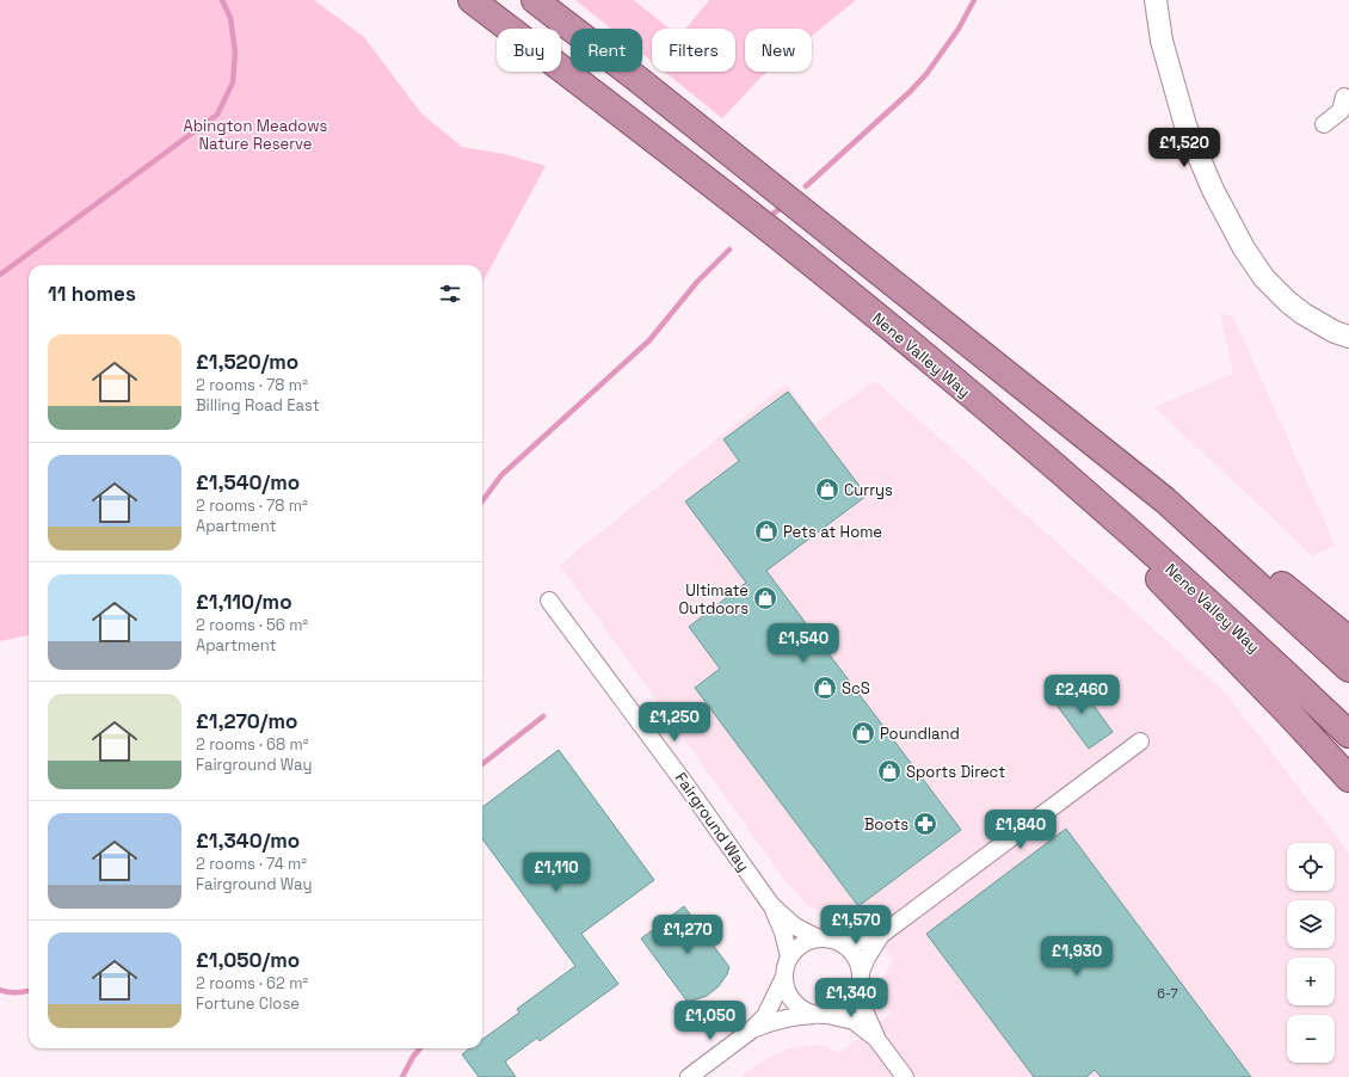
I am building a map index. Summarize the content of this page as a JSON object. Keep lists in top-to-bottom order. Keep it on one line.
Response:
{"streets":{"highway":["Nene Valley Way"],"street":["Fairground Way"]},"parks":["Abington Meadows Nature Reserve"],"places":{"shop":["Currys","Pets at Home","Ultimate Outdoors","ScS","Poundland","Sports Direct"],"pharmacy":["Boots"]},"house_numbers":["6-7"],"page":{"chip":["Buy","Rent","Filters","New"],"price":["£1,520","£1,540","£2,460","£1,250","£1,840","£1,110","£1,570","£1,270","£1,930","£1,340","£1,050"],"heading":"11 homes","list":[{"name":"£1,520/mo","note":"2 rooms · 78 m² · Billing Road East"},{"name":"£1,540/mo","note":"2 rooms · 78 m² · Apartment"},{"name":"£1,110/mo","note":"2 rooms · 56 m² · Apartment"},{"name":"£1,270/mo","note":"2 rooms · 68 m² · Fairground Way"},{"name":"£1,340/mo","note":"2 rooms · 74 m² · Fairground Way"},{"name":"£1,050/mo","note":"2 rooms · 62 m² · Fortune Close"}],"map_buttons":["+","−"]}}
